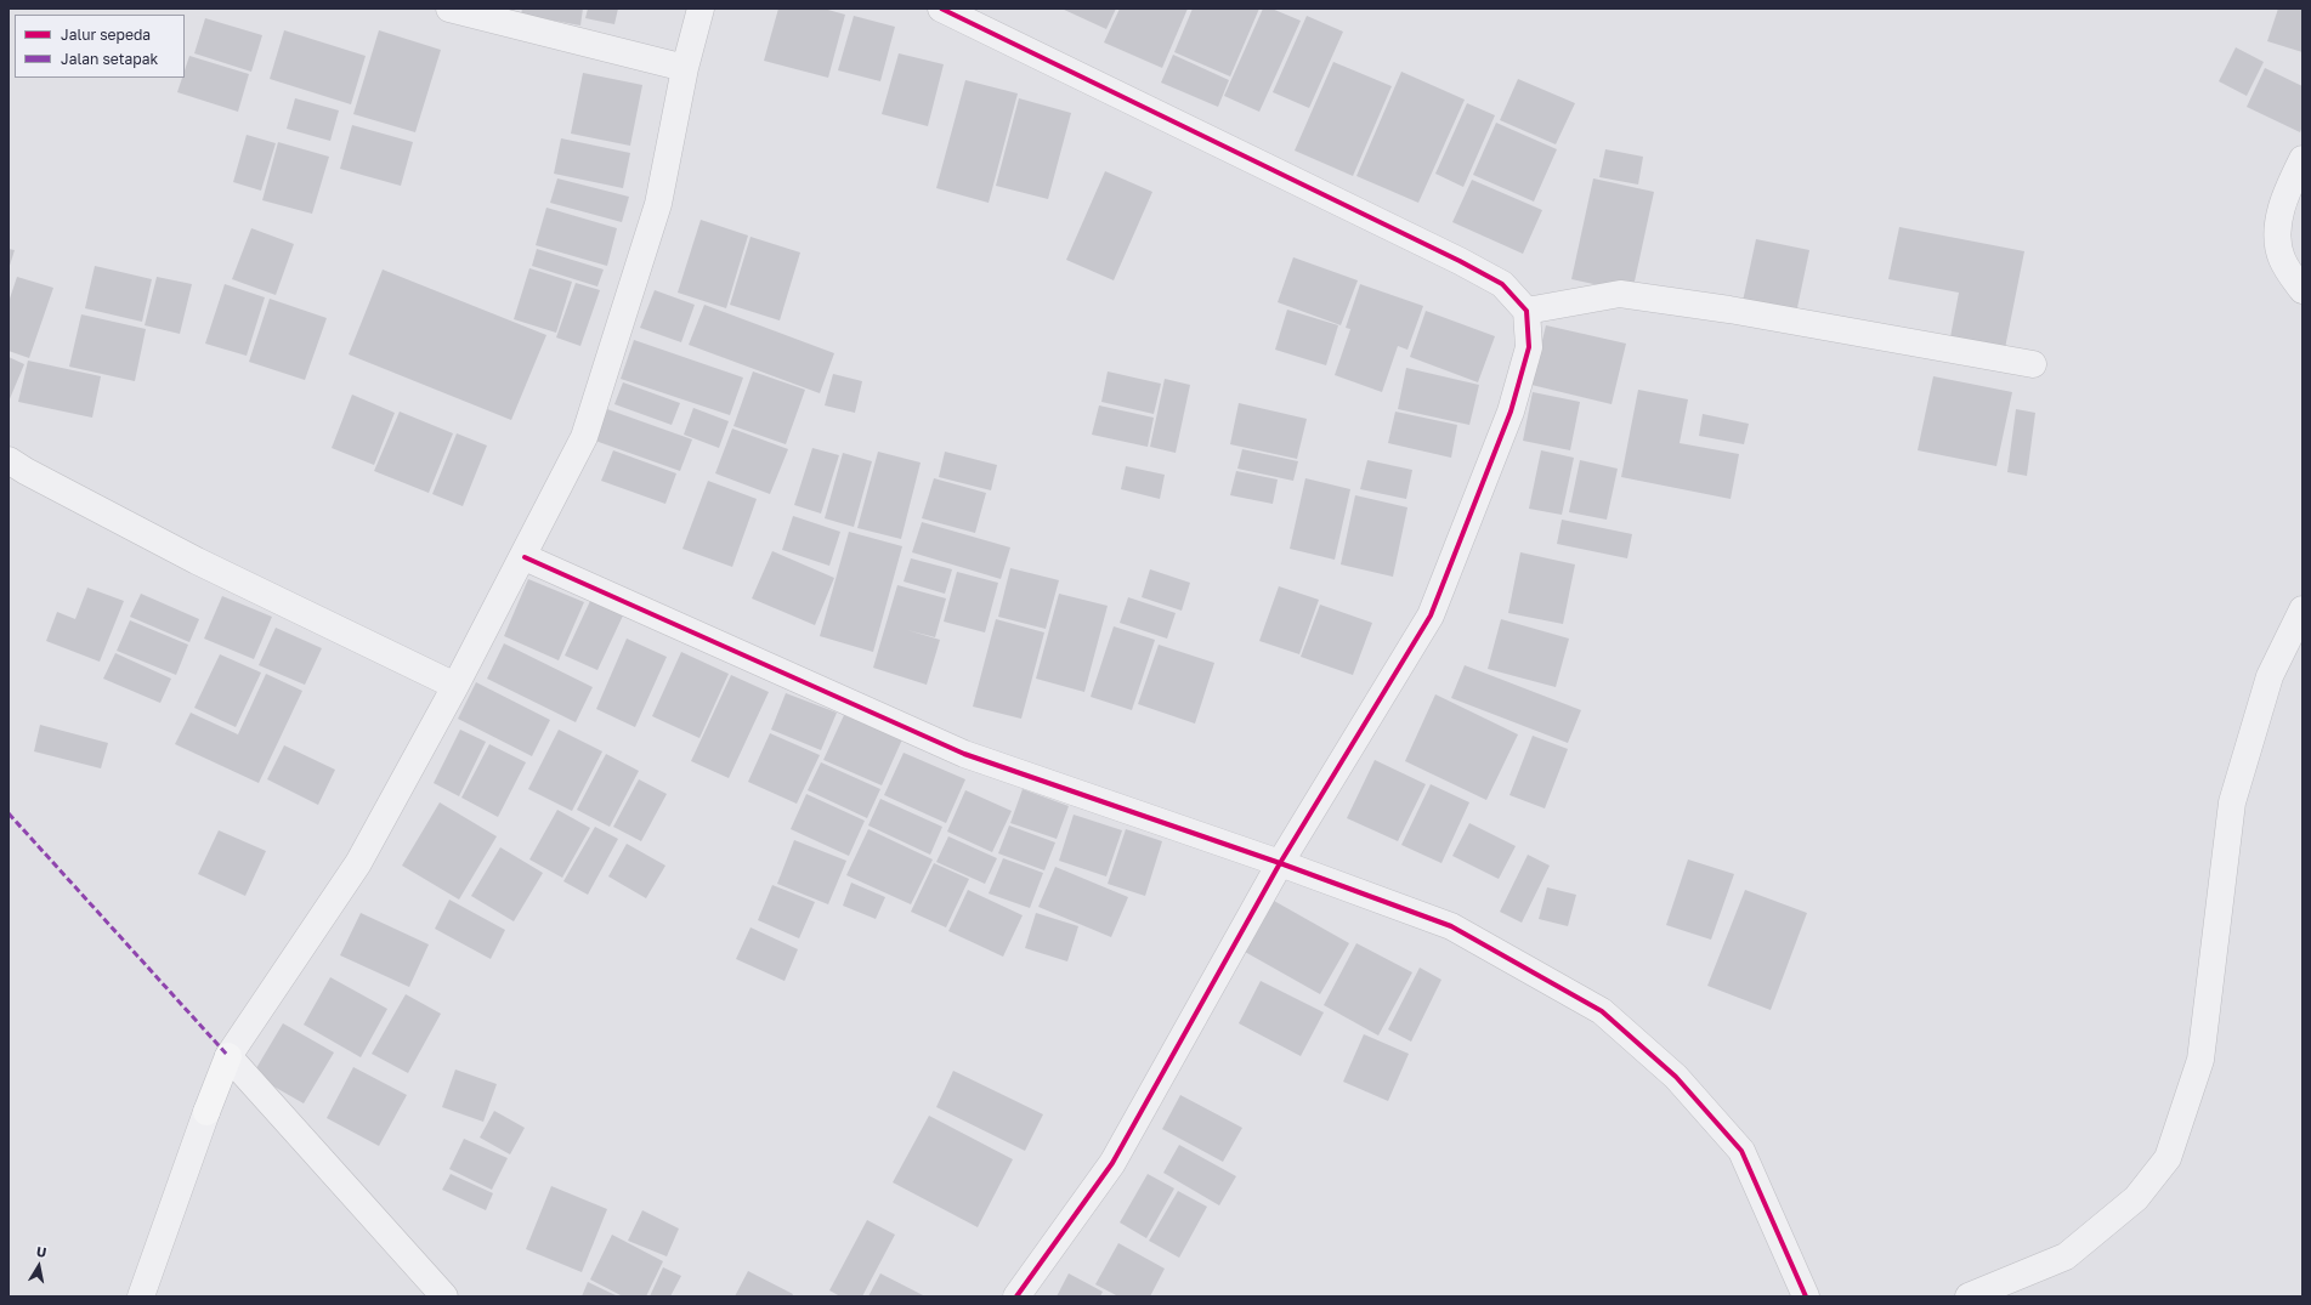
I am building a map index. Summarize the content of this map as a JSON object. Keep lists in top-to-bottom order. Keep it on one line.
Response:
{"legend":["Jalur sepeda","Jalan setapak"],"north":"top"}
